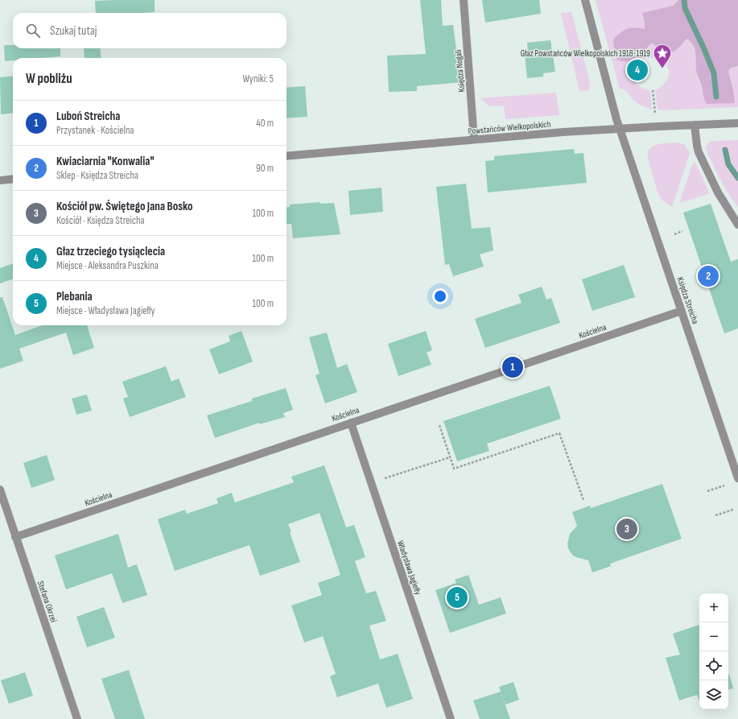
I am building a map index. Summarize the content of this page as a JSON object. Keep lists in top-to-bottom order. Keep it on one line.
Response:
{"streets":{"street":["Księdza Nogali","Powstańców Wielkopolskich","Księdza Streicha","Kościelna","Władysława Jagiełły","Stefana Okrzei"]},"crossings":[["Księdza Nogali","Powstańców Wielkopolskich"],["Powstańców Wielkopolskich","Księdza Streicha"],["Księdza Streicha","Kościelna"],["Kościelna","Władysława Jagiełły"],["Kościelna","Stefana Okrzei"]],"places":{"place":["Głaz Powstańców Wielkopolskich 1918-1919"]},"page":{"search":"Szukaj tutaj","pins":["4","2","1","3","5"],"heading":["W pobliżu","Wyniki: 5"],"list":[{"mark":"1","name":"Luboń Streicha","note":"Przystanek · Kościelna","value":"40 m"},{"mark":"2","name":"Kwiaciarnia \"Konwalia\"","note":"Sklep · Księdza Streicha","value":"90 m"},{"mark":"3","name":"Kościół pw. Świętego Jana Bosko","note":"Kościół · Księdza Streicha","value":"100 m"},{"mark":"4","name":"Głaz trzeciego tysiąclecia","note":"Miejsce · Aleksandra Puszkina","value":"100 m"},{"mark":"5","name":"Plebania","note":"Miejsce · Władysława Jagiełły","value":"100 m"}],"map_buttons":["+","−"]}}
